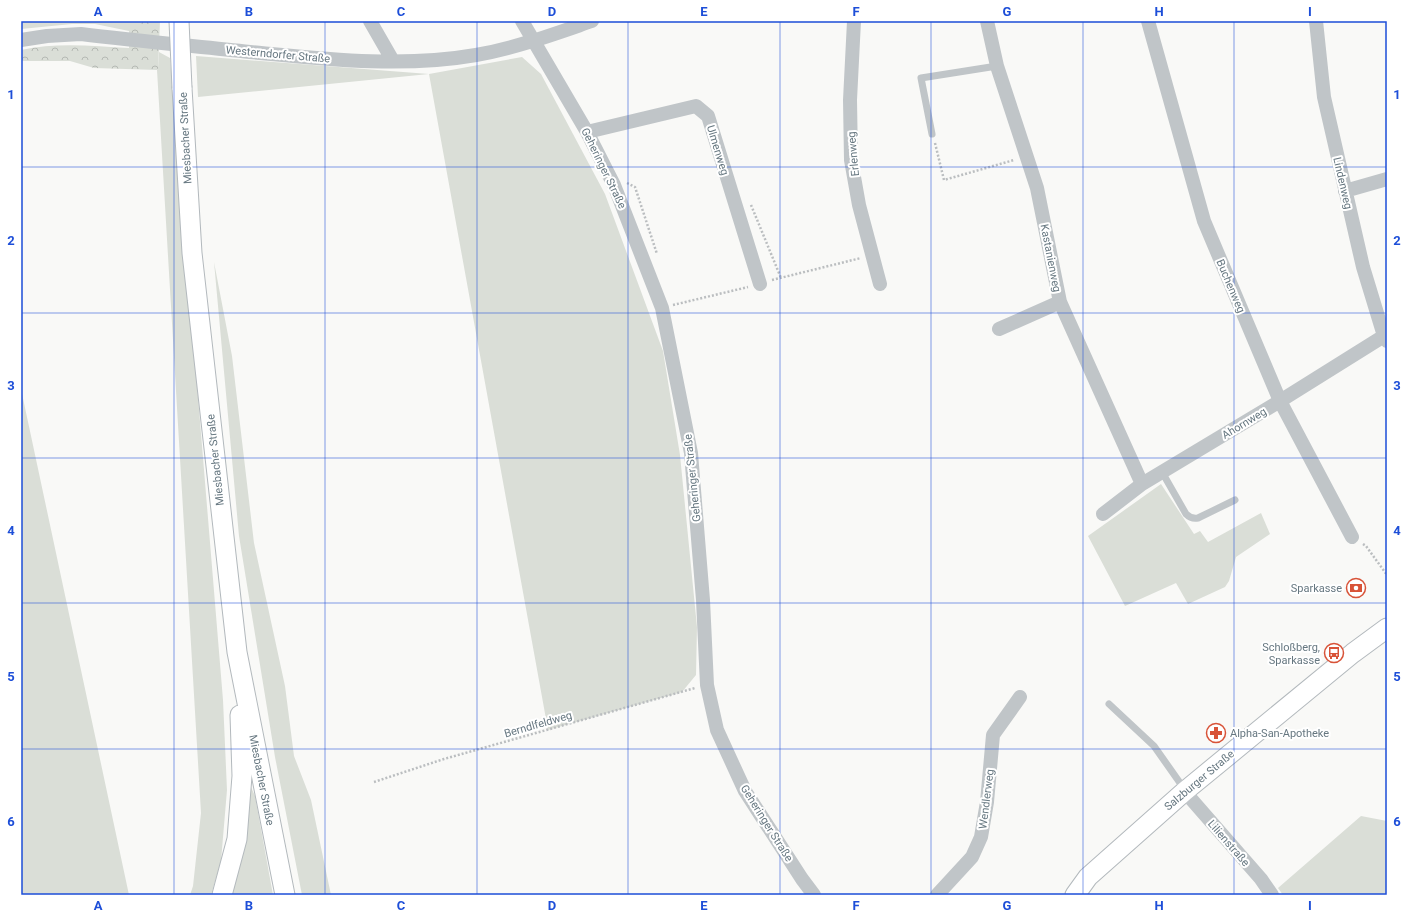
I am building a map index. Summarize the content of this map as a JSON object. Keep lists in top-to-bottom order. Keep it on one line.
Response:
{"streets":{"main road":["Miesbacher Straße","Salzburger Straße"],"street":["Westerndorfer Straße","Ulmenweg","Erlenweg","Geheringer Straße","Lindenweg","Kastanienweg","Buchenweg","Ahornweg","Wendlerweg","Lilienstraße"],"path":["Berndlfeldweg"]},"crossings":[["Westerndorfer Straße","Geheringer Straße"],["Ulmenweg","Geheringer Straße"],["Geheringer Straße","Berndlfeldweg"],["Lindenweg","Ahornweg"],["Kastanienweg","Ahornweg"],["Buchenweg","Ahornweg"],["Salzburger Straße","Lilienstraße"]],"places":{"bank":["Sparkasse"],"bus stop":["Schloßberg, Sparkasse"],"pharmacy":["Alpha-San-Apotheke"]},"grid":{"columns":["A","B","C","D","E","F","G","H","I"],"rows":["1","2","3","4","5","6"]}}
